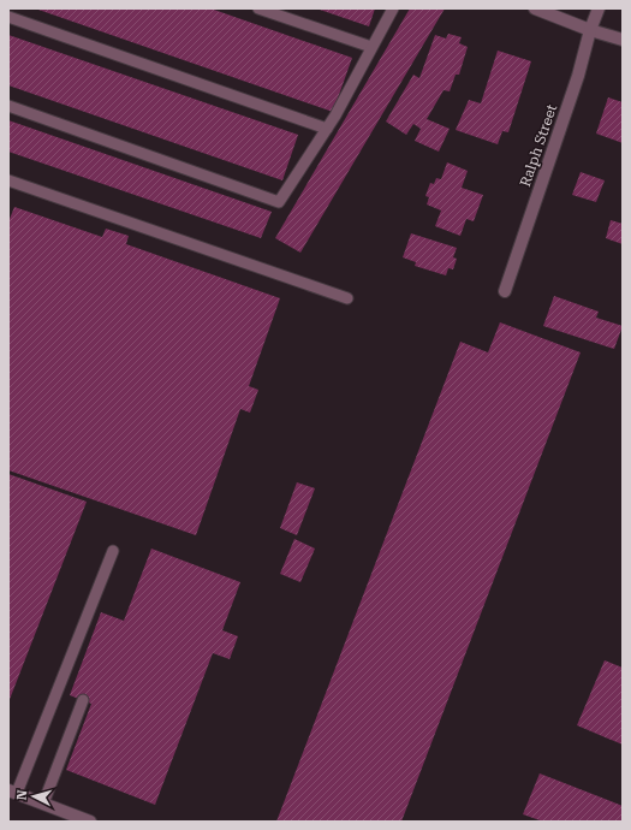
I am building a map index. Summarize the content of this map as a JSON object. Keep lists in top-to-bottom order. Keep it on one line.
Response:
{"streets":{"street":["Ralph Street"]},"north":"left"}
